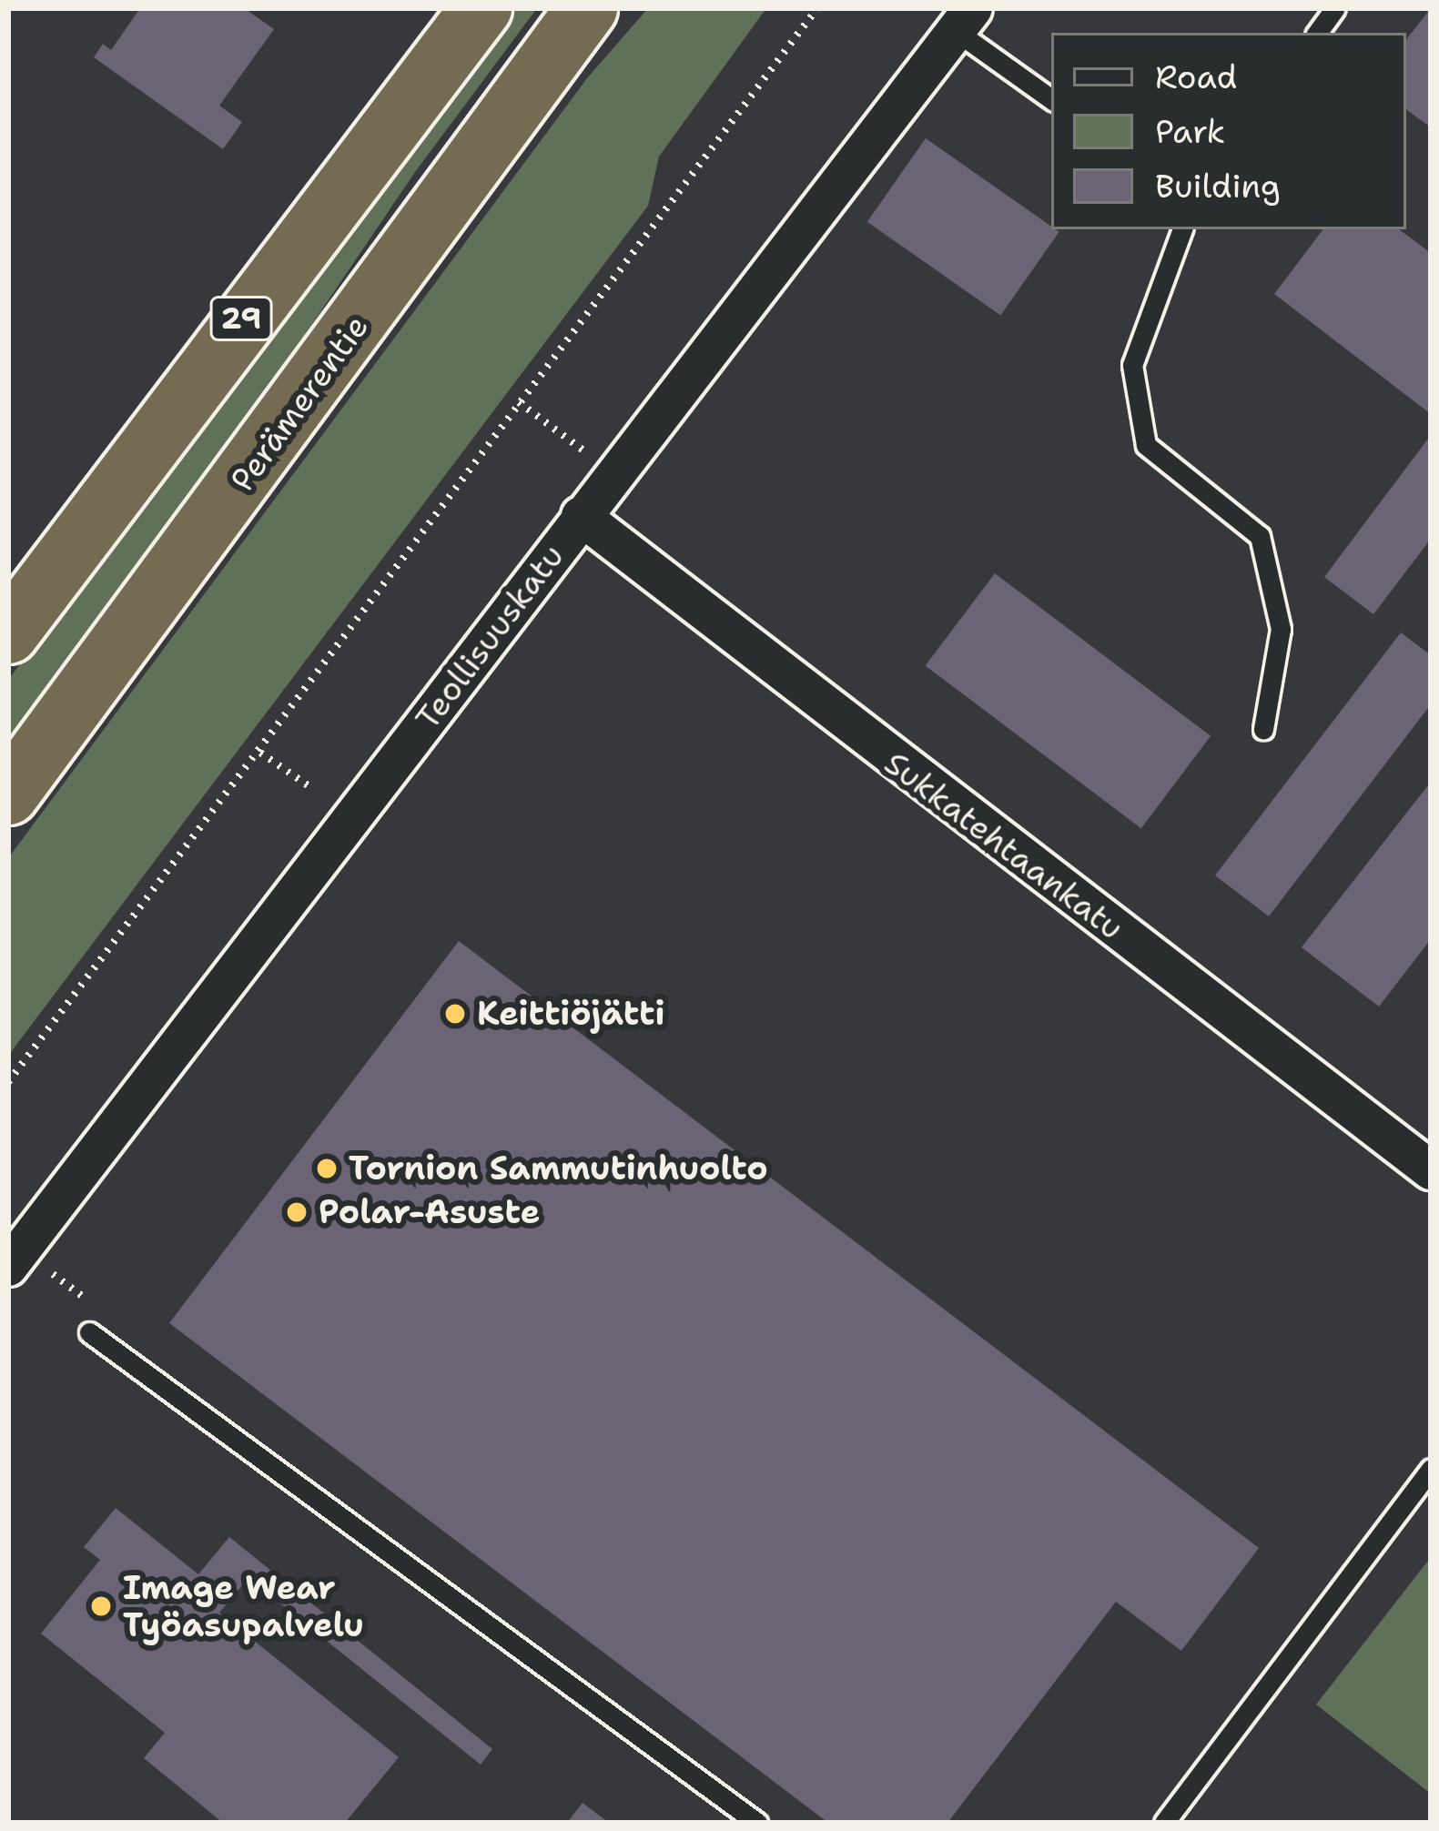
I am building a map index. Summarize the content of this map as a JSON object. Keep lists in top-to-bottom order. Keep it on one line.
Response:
{"streets":{"highway":["29","Perämerentie"],"street":["Teollisuuskatu","Sukkatehtaankatu"]},"crossings":[["Teollisuuskatu","Sukkatehtaankatu"]],"places":["Keittiöjätti","Tornion Sammutinhuolto","Polar-Asuste","Image Wear Työasupalvelu"],"legend":["Road","Park","Building"]}
